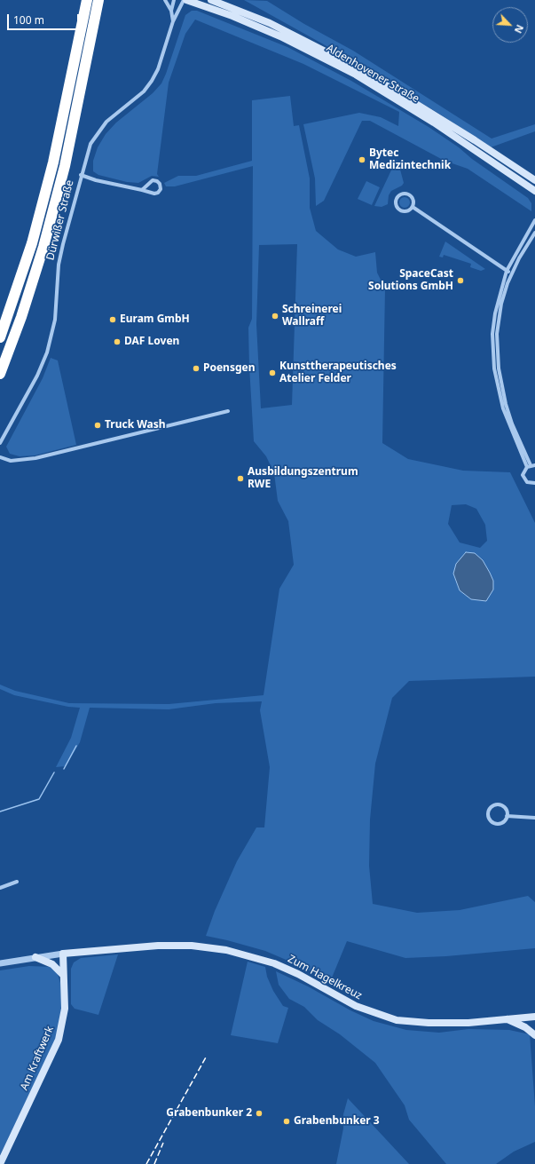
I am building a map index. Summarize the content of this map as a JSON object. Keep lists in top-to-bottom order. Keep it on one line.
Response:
{"streets":{"main road":["Aldenhovener Straße","Zum Hagelkreuz","Am Kraftwerk"],"street":["Dürwißer Straße"]},"crossings":[["Aldenhovener Straße","Dürwißer Straße"],["Zum Hagelkreuz","Am Kraftwerk"]],"places":["Bytec Medizintechnik","SpaceCast Solutions GmbH","Schreinerei Wallraff","Euram GmbH","DAF Loven","Poensgen","Kunsttherapeutisches Atelier Felder","Truck Wash","Ausbildungszentrum RWE","Grabenbunker 2","Grabenbunker 3"],"scale_bar":"100 m","north":"bottom right"}
